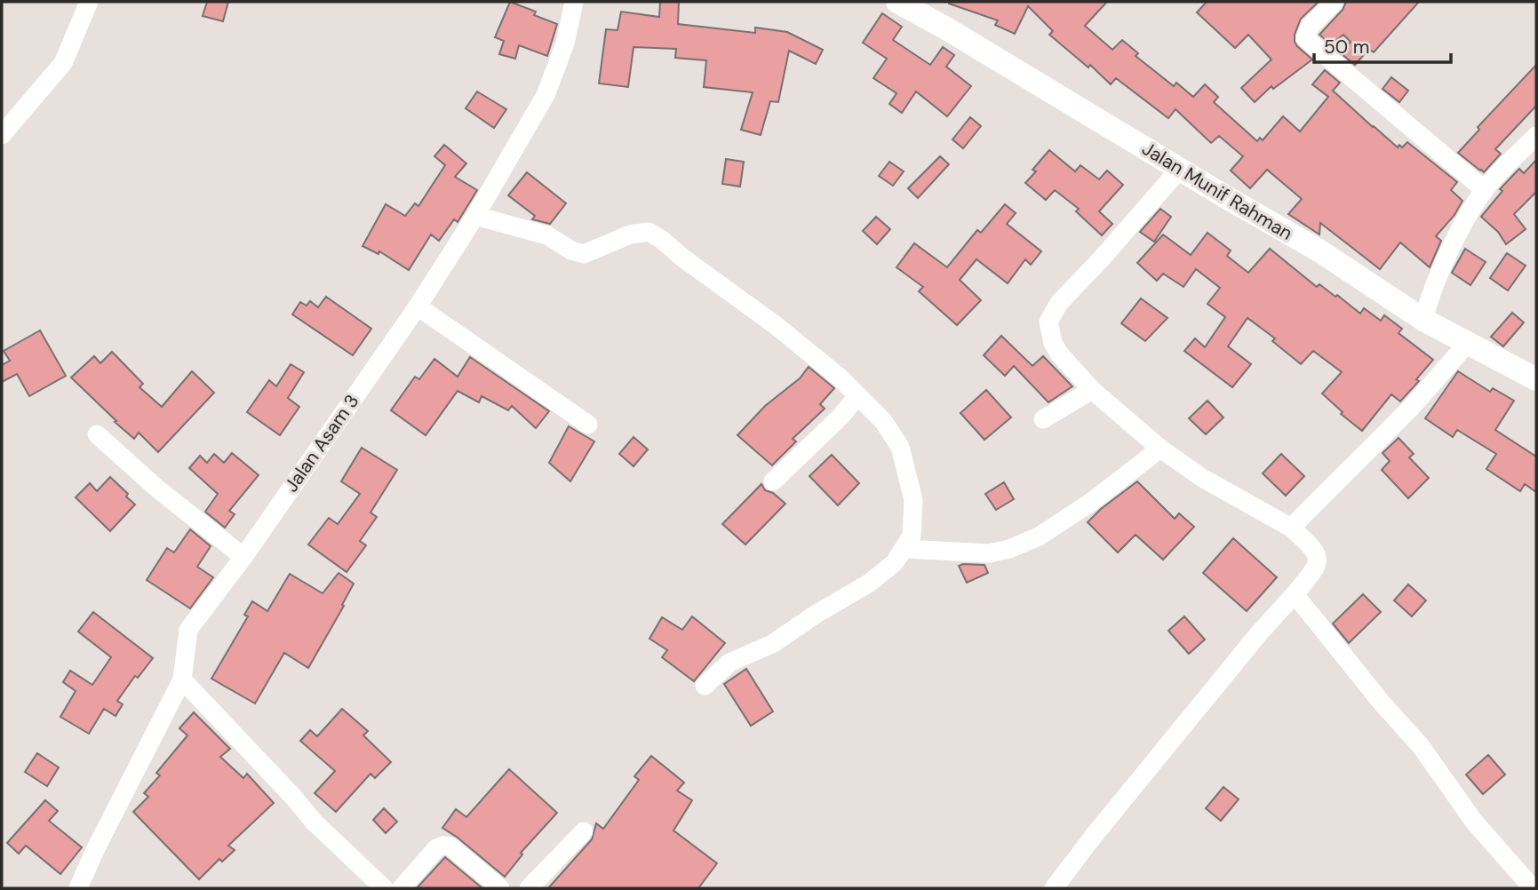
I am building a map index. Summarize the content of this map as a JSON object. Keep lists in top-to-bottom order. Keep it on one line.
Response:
{"streets":{"street":["Jalan Munif Rahman","Jalan Asam 3"]},"scale_bar":"50 m"}
